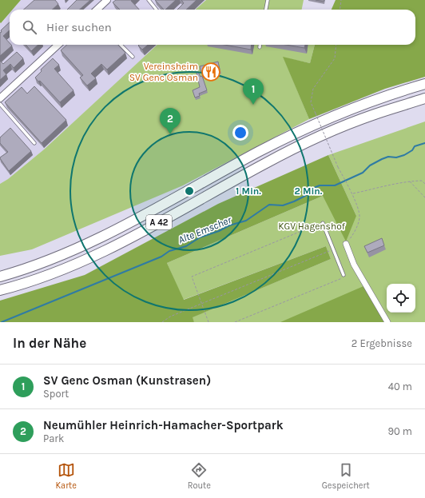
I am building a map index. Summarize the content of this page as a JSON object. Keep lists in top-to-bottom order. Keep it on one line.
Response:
{"streets":{"highway":["A 42"]},"water":["Alte Emscher"],"parks":["KGV Hagenshof"],"places":{"restaurant":["Vereinsheim SV Genc Osman"]},"page":{"search":"Hier suchen","pins":["1","2"],"heading":["In der Nähe","2 Ergebnisse"],"list":[{"mark":"1","name":"SV Genc Osman (Kunstrasen)","note":"Sport","value":"40 m"},{"mark":"2","name":"Neumühler Heinrich-Hamacher-Sportpark","note":"Park","value":"90 m"}],"nav":["Karte","Route","Gespeichert"]},"rings":["1 Min.","2 Min."]}
